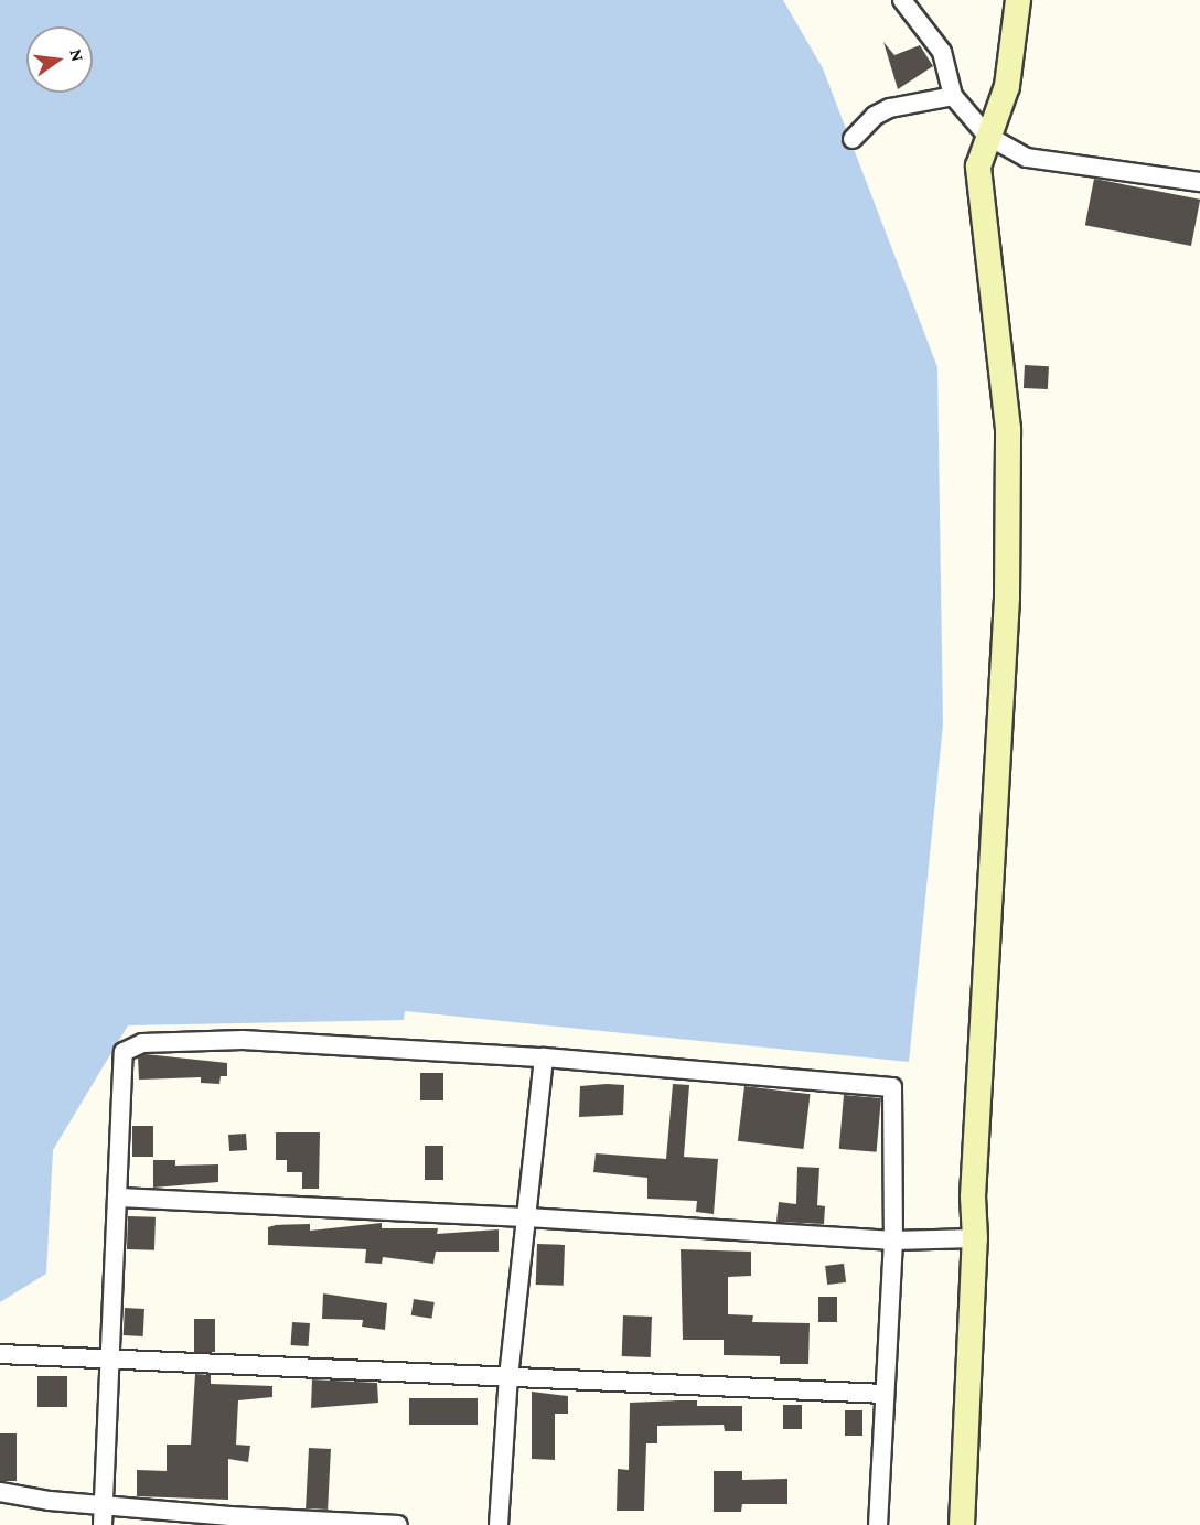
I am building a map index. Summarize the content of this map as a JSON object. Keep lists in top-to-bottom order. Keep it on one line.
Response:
{"north":"right"}
